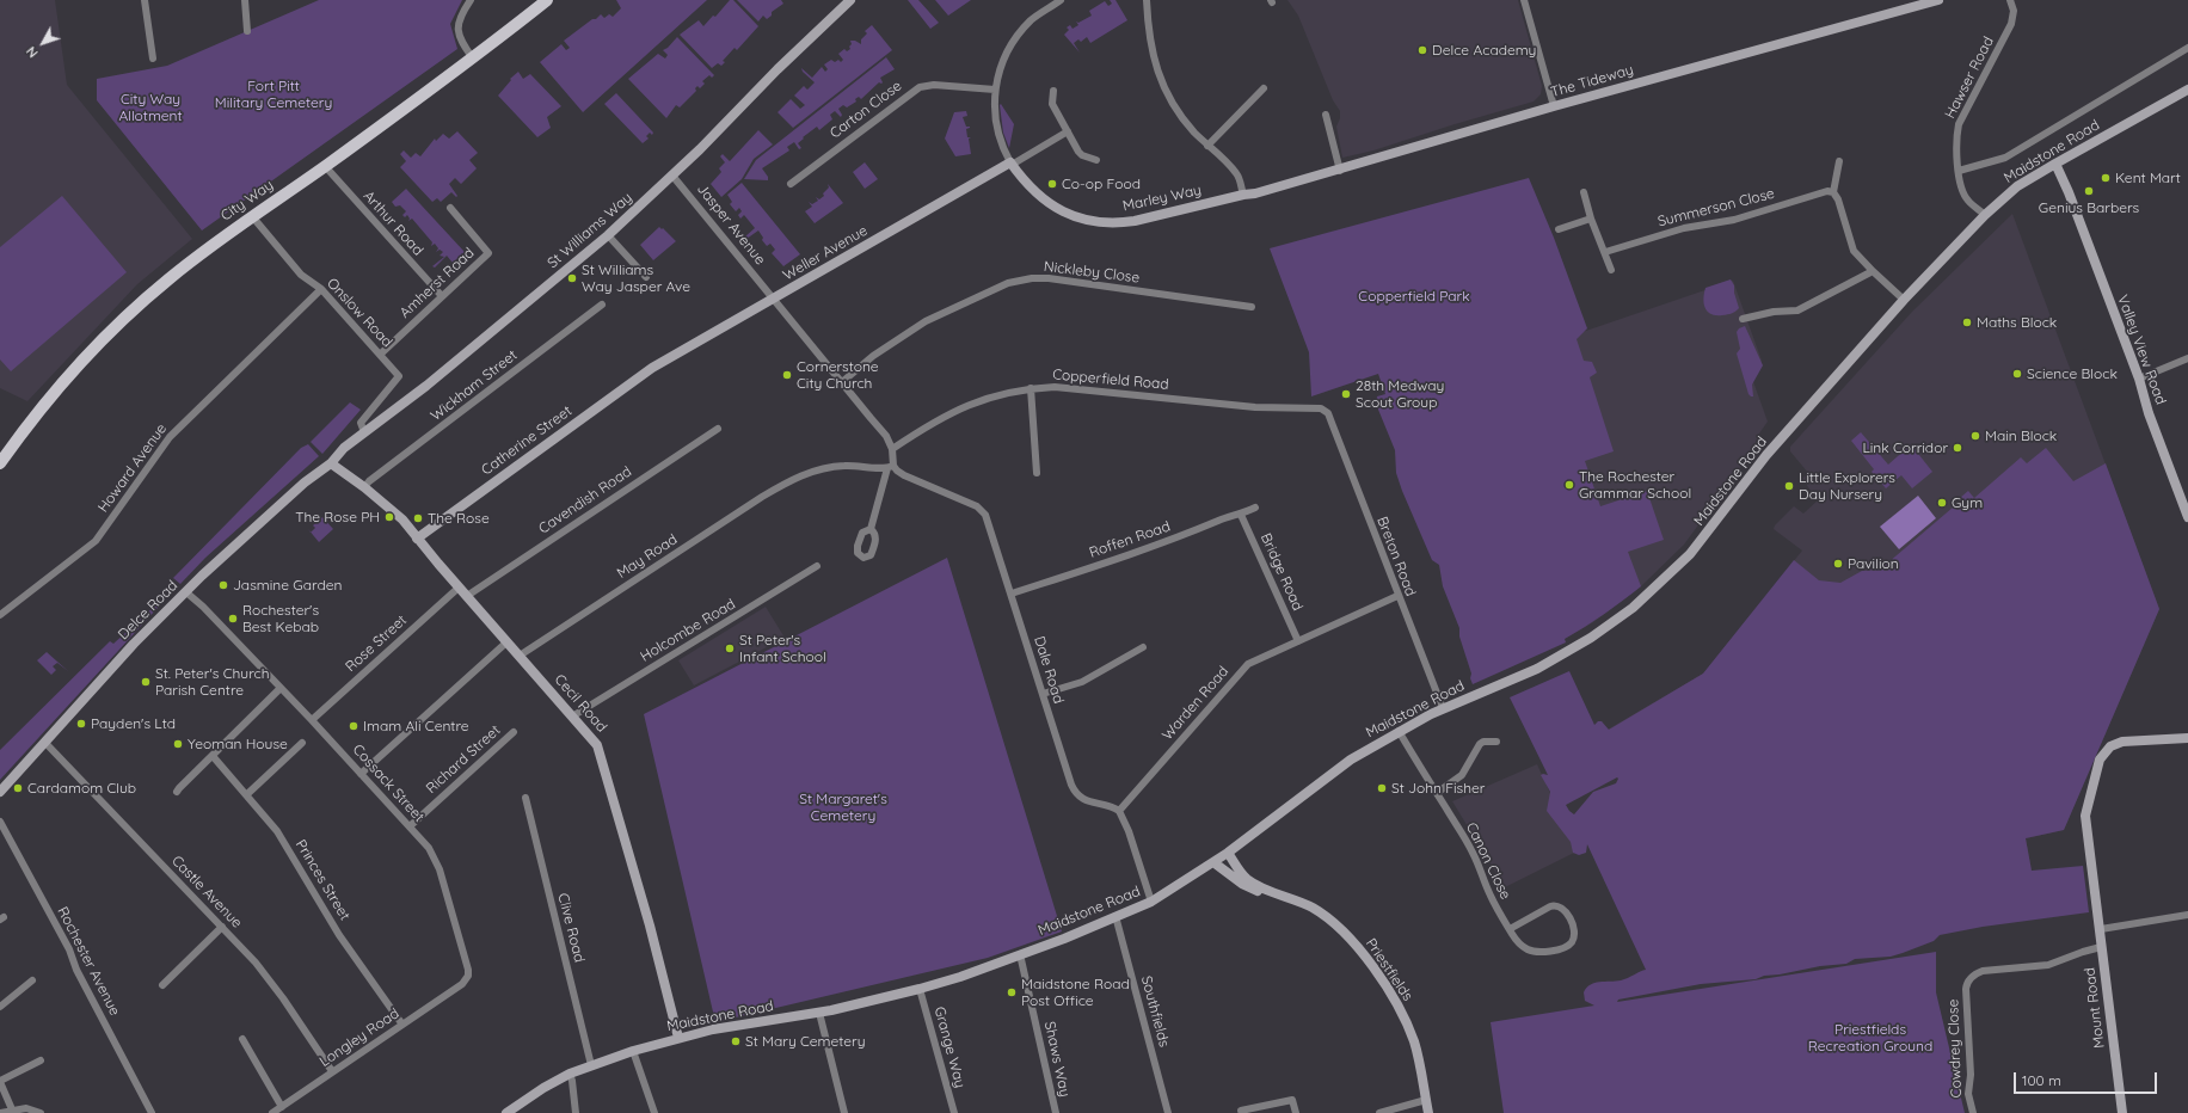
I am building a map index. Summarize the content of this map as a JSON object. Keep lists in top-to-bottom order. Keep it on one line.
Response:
{"streets":{"main road":["City Way"],"street":["Hawser Road","The Tideway","Carton Close","Maidstone Road","Marley Way","Summerson Close","Arthur Road","Jasper Avenue","St Williams Way","Weller Avenue","Nickleby Close","Amherst Road","Onslow Road","Valley View Road","Copperfield Road","Wickham Street","Catherine Street","Howard Avenue","Cavendish Road","Roffen Road","May Road","Breton Road","Bridge Road","Delce Road","Holcombe Road","Rose Street","Dale Road","Cecil Road","Warden Road","Richard Street","Cossack Street","Canon Close","Princes Street","Castle Avenue","Clive Road","Rochester Avenue","Priestfields","Mount Road","Southfields","Longley Road","Grange Way","Cowdrey Close","Shaws Way"]},"crossings":[["Hawser Road","Maidstone Road"],["The Tideway","Marley Way"],["Maidstone Road","Valley View Road"],["Maidstone Road","Breton Road"],["Maidstone Road","Cecil Road"],["Maidstone Road","Canon Close"],["Maidstone Road","Clive Road"],["Maidstone Road","Priestfields"],["Maidstone Road","Southfields"],["Maidstone Road","Grange Way"],["Maidstone Road","Shaws Way"],["Marley Way","Weller Avenue"],["City Way","Arthur Road"],["City Way","Onslow Road"],["Arthur Road","Amherst Road"],["Jasper Avenue","St Williams Way"],["Jasper Avenue","Weller Avenue"],["Jasper Avenue","Nickleby Close"],["Jasper Avenue","Copperfield Road"],["St Williams Way","Onslow Road"],["St Williams Way","Delce Road"],["St Williams Way","Cecil Road"],["Weller Avenue","Catherine Street"],["Amherst Road","Onslow Road"],["Onslow Road","Howard Avenue"],["Copperfield Road","Breton Road"],["Wickham Street","Cecil Road"],["Catherine Street","Cecil Road"],["Cavendish Road","Cecil Road"],["Roffen Road","Bridge Road"],["Roffen Road","Dale Road"],["May Road","Dale Road"],["May Road","Cecil Road"],["Breton Road","Warden Road"],["Bridge Road","Warden Road"],["Delce Road","Cecil Road"],["Delce Road","Cossack Street"],["Delce Road","Castle Avenue"],["Holcombe Road","Cecil Road"],["Rose Street","Cecil Road"],["Rose Street","Cossack Street"],["Dale Road","Warden Road"],["Richard Street","Cossack Street"],["Cossack Street","Longley Road"],["Princes Street","Longley Road"],["Castle Avenue","Longley Road"],["Mount Road","Cowdrey Close"]],"parks":["Fort Pitt Military Cemetery","City Way Allotment","Copperfield Park","St Margaret's Cemetery","Priestfields Recreation Ground"],"places":["Delce Academy","Kent Mart","Co-op Food","Genius Barbers","St Williams Way Jasper Ave","Maths Block","Science Block","Cornerstone City Church","28th Medway Scout Group","Main Block","Link Corridor","The Rochester Grammar School","Little Explorers Day Nursery","Gym","The Rose PH","The Rose","Pavilion","Jasmine Garden","Rochester's Best Kebab","St Peter's Infant School","St. Peter's Church Parish Centre","Payden's Ltd","Imam Ali Centre","Yeoman House","Cardamom Club","St John Fisher","Maidstone Road Post Office","St Mary Cemetery"],"scale_bar":"100 m","north":"bottom left"}
